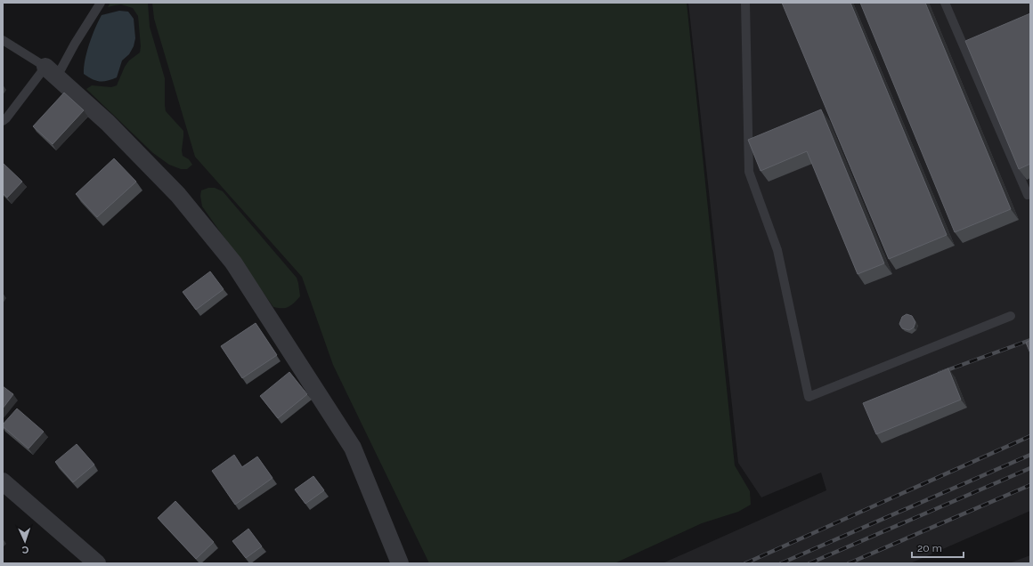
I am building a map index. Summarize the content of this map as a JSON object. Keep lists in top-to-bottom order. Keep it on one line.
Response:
{"scale_bar":"20 m","north":"bottom"}
